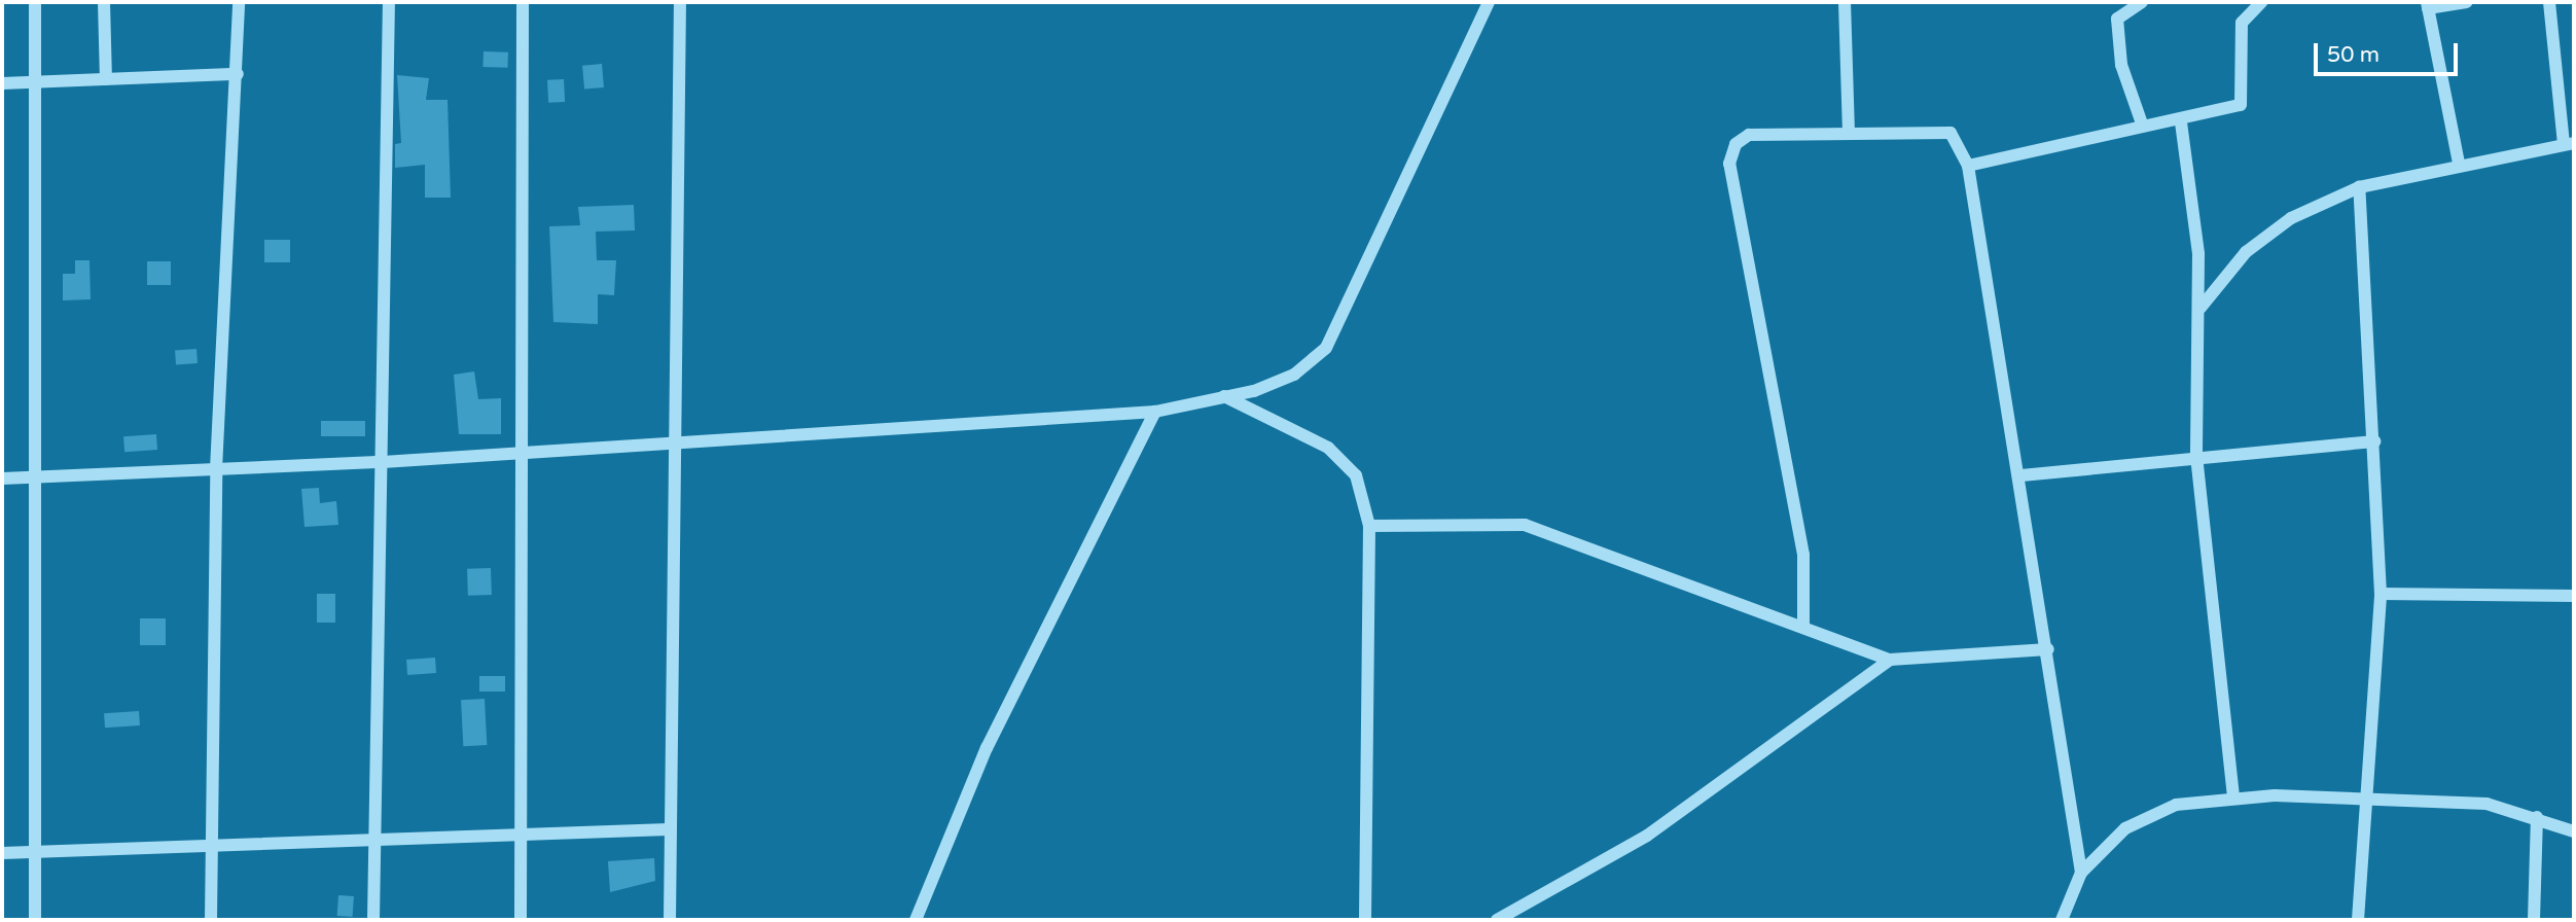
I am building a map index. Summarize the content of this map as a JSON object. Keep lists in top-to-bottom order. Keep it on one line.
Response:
{"scale_bar":"50 m"}
